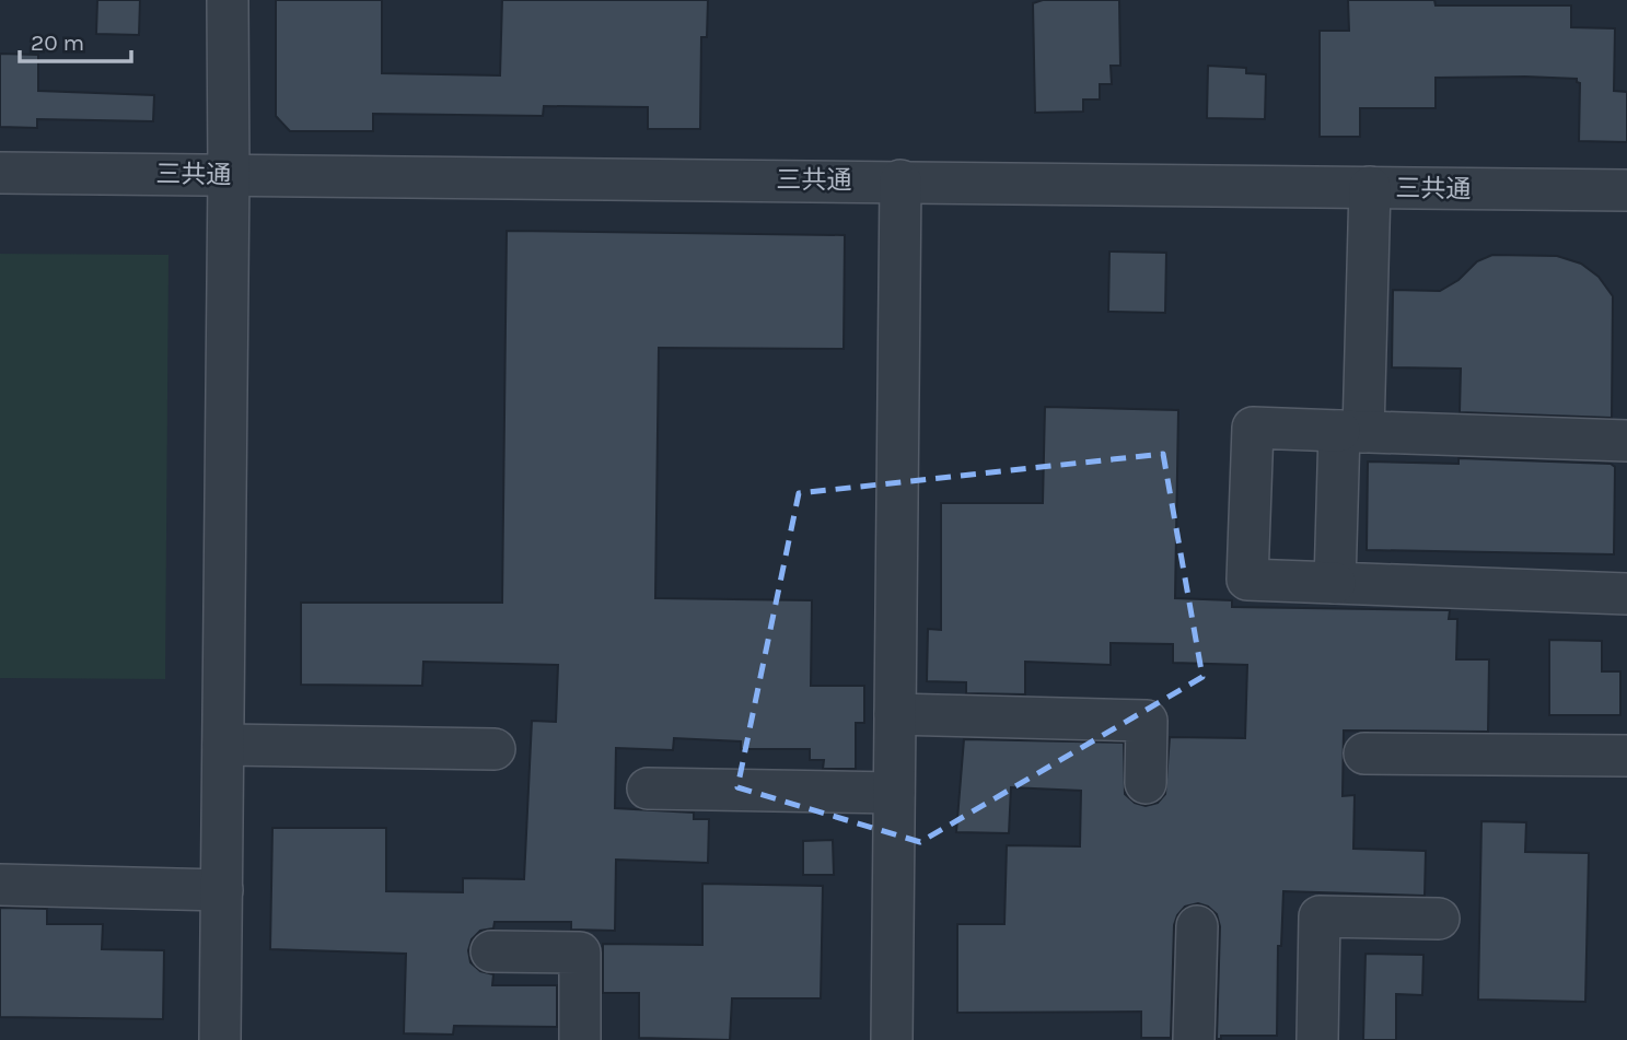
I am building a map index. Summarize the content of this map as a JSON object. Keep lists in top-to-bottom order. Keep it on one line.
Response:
{"streets":{"street":["三共通"]},"scale_bar":"20 m"}
